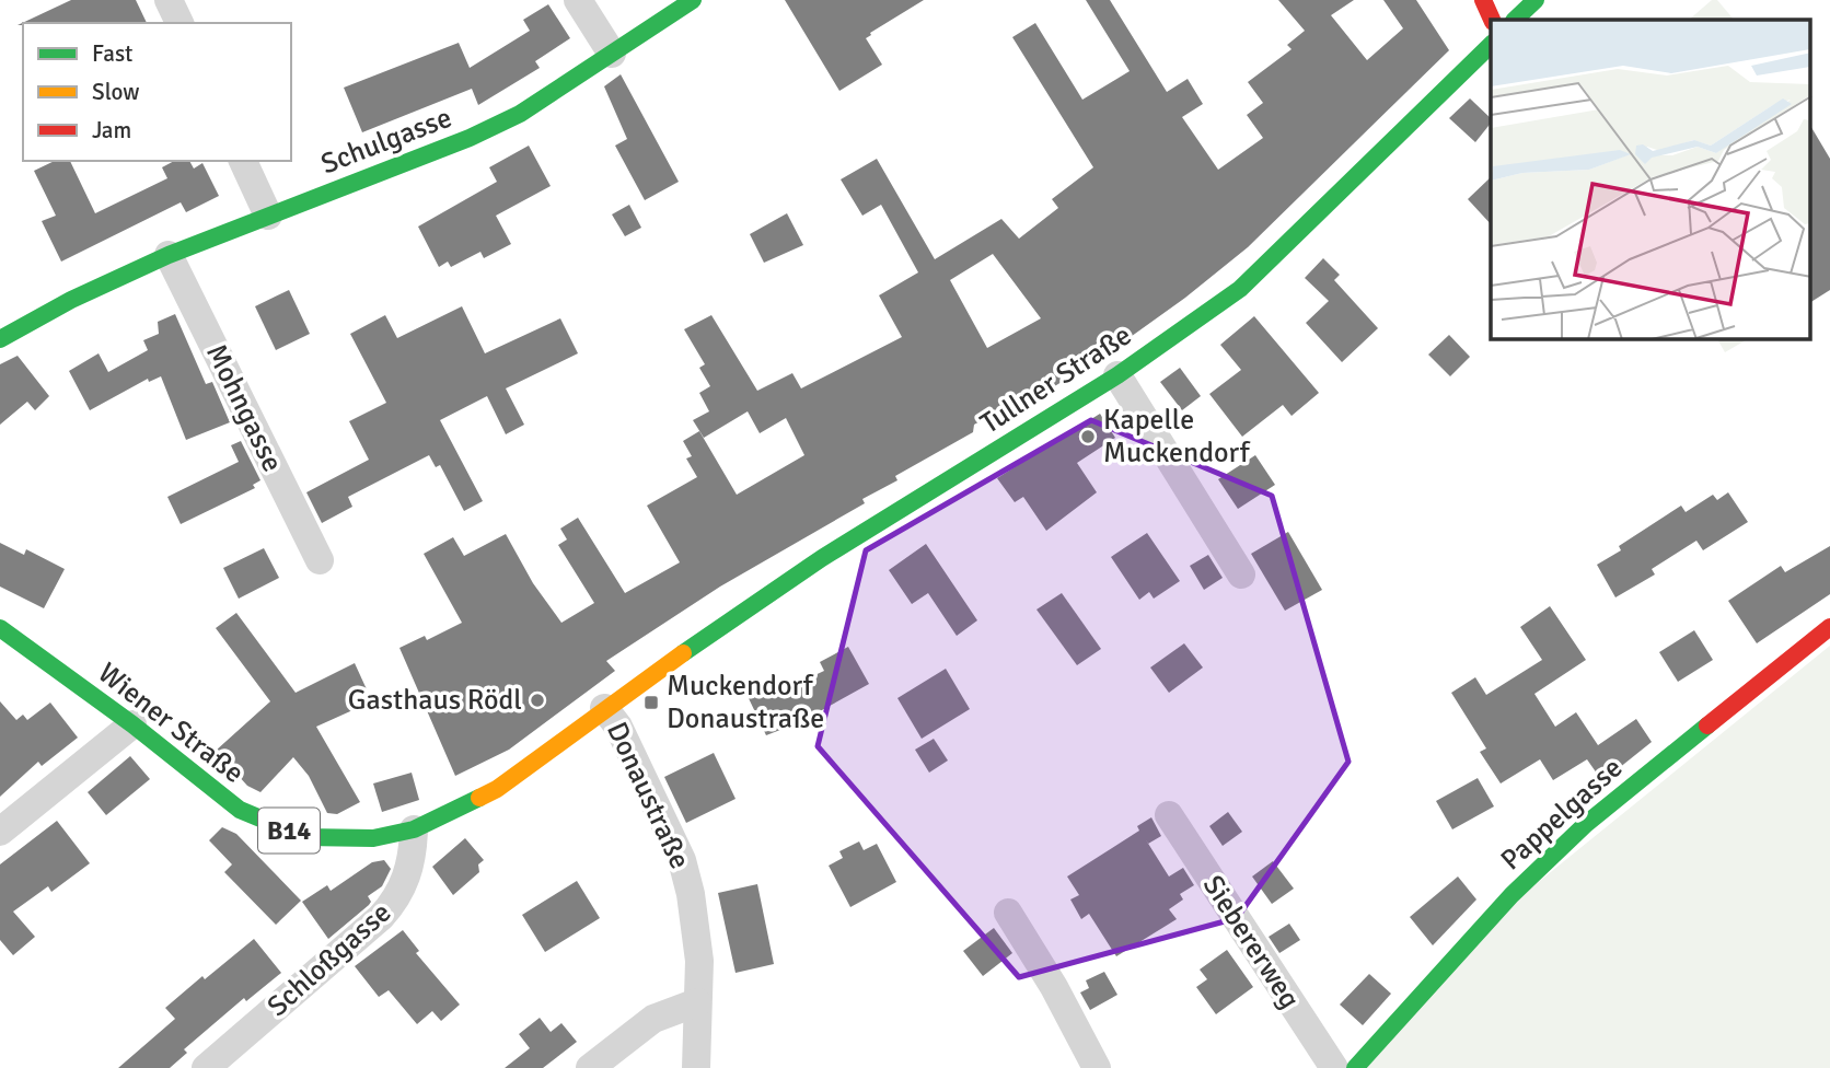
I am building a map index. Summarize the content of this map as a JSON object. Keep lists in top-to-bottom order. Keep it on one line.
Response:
{"streets":{"main road":["Schulgasse","Tullner Straße","Wiener Straße","Pappelgasse","B14"],"street":["Mohngasse","Donaustraße","Siebererweg","Schloßgasse"]},"crossings":[["Schulgasse","Mohngasse"],["Tullner Straße","Wiener Straße"],["Tullner Straße","Donaustraße"],["Wiener Straße","Donaustraße"],["Wiener Straße","Schloßgasse"]],"places":{"other":["Kapelle Muckendorf","Gasthaus Rödl"],"transit":["Muckendorf Donaustraße"]},"legend":["Fast","Slow","Jam"]}
